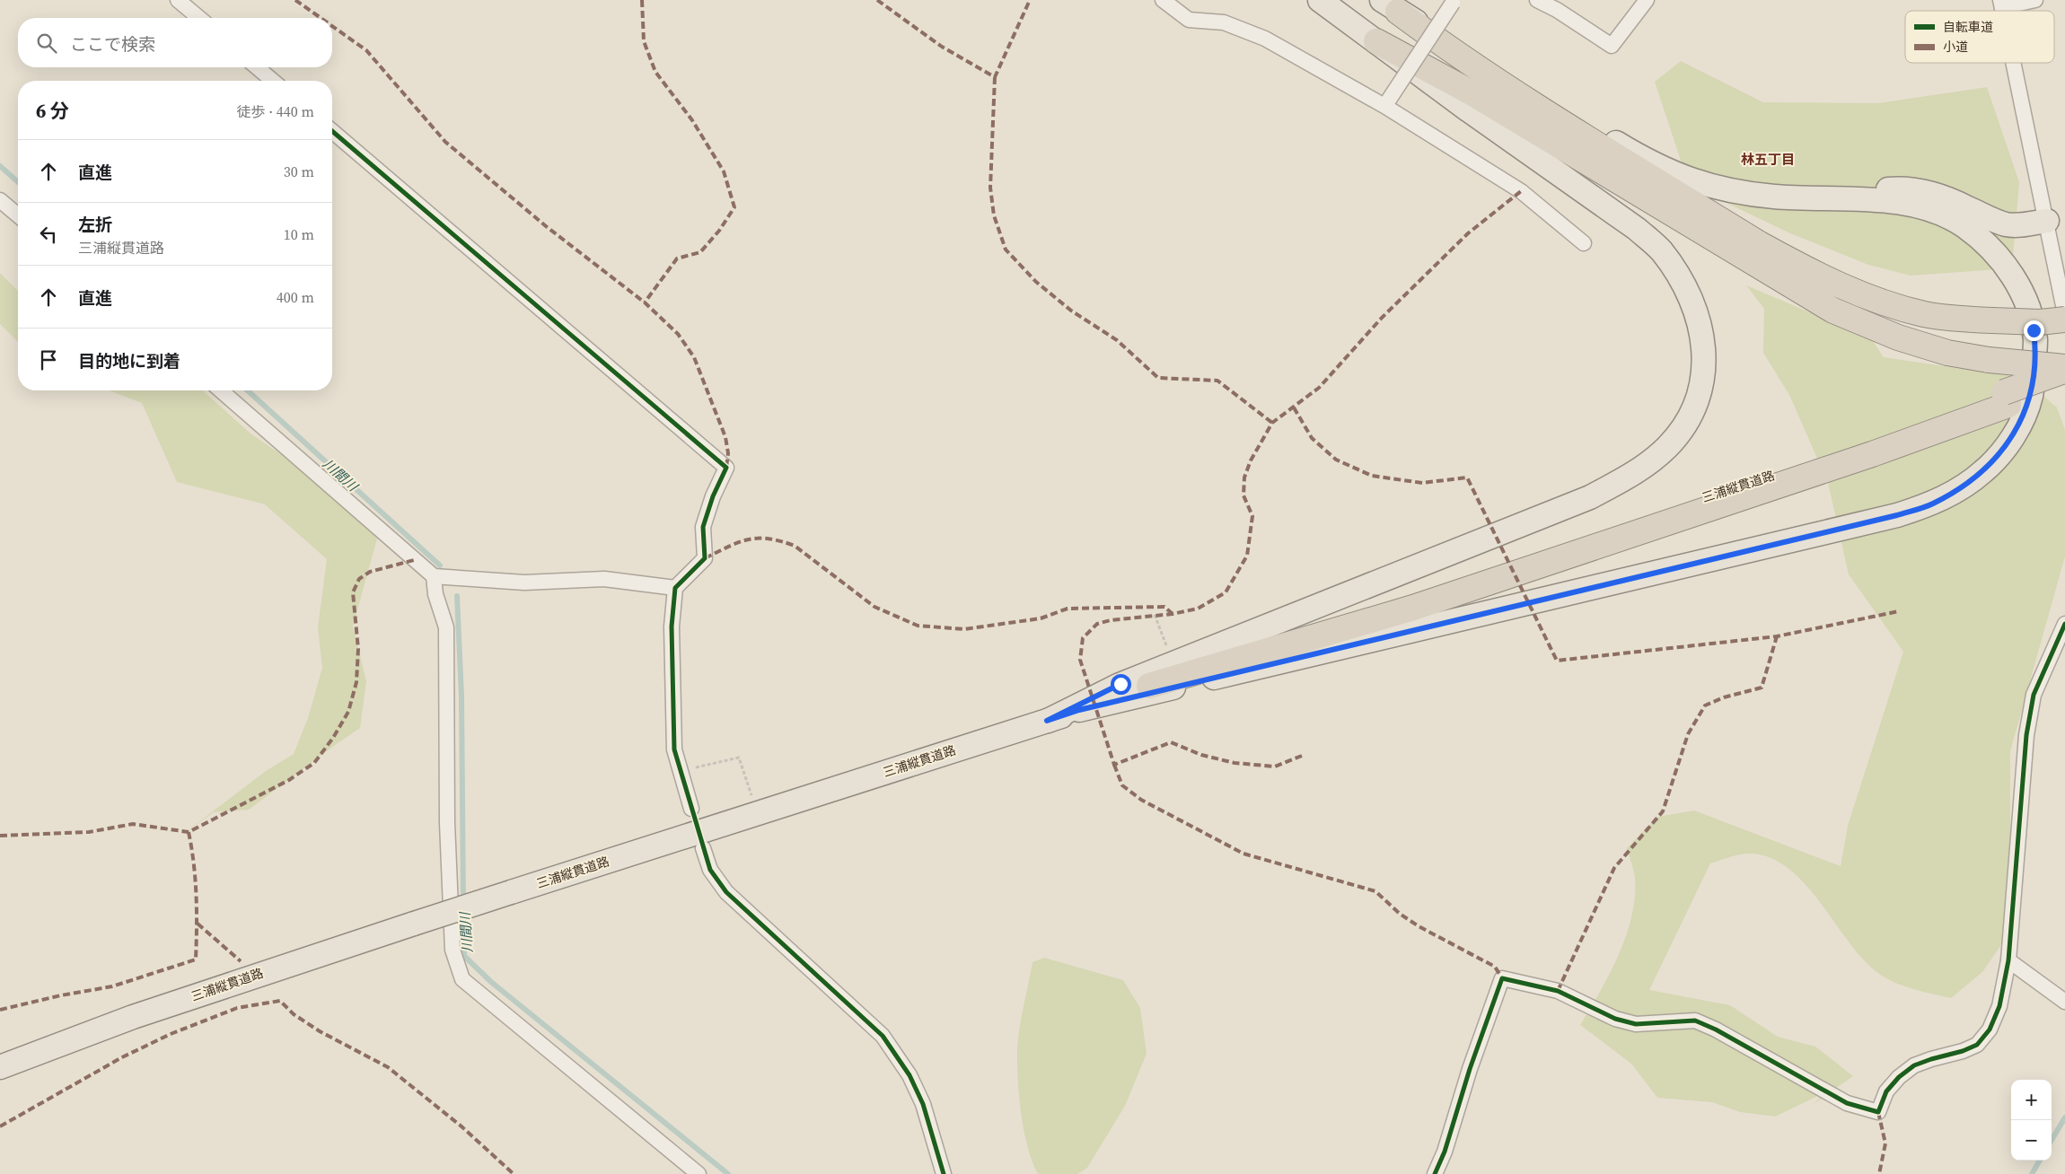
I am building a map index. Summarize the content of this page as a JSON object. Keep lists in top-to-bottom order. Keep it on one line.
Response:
{"streets":{"highway":["三浦縦貫道路"]},"districts":["林五丁目"],"water":["川間川"],"legend":["自転車道","小道"],"page":{"search":"ここで検索","heading":["6 分","徒歩 · 440 m"],"list":[["直進","30 m"],["左折","三浦縦貫道路","10 m"],["直進","400 m"],"目的地に到着"],"map_buttons":["+","−"]}}
